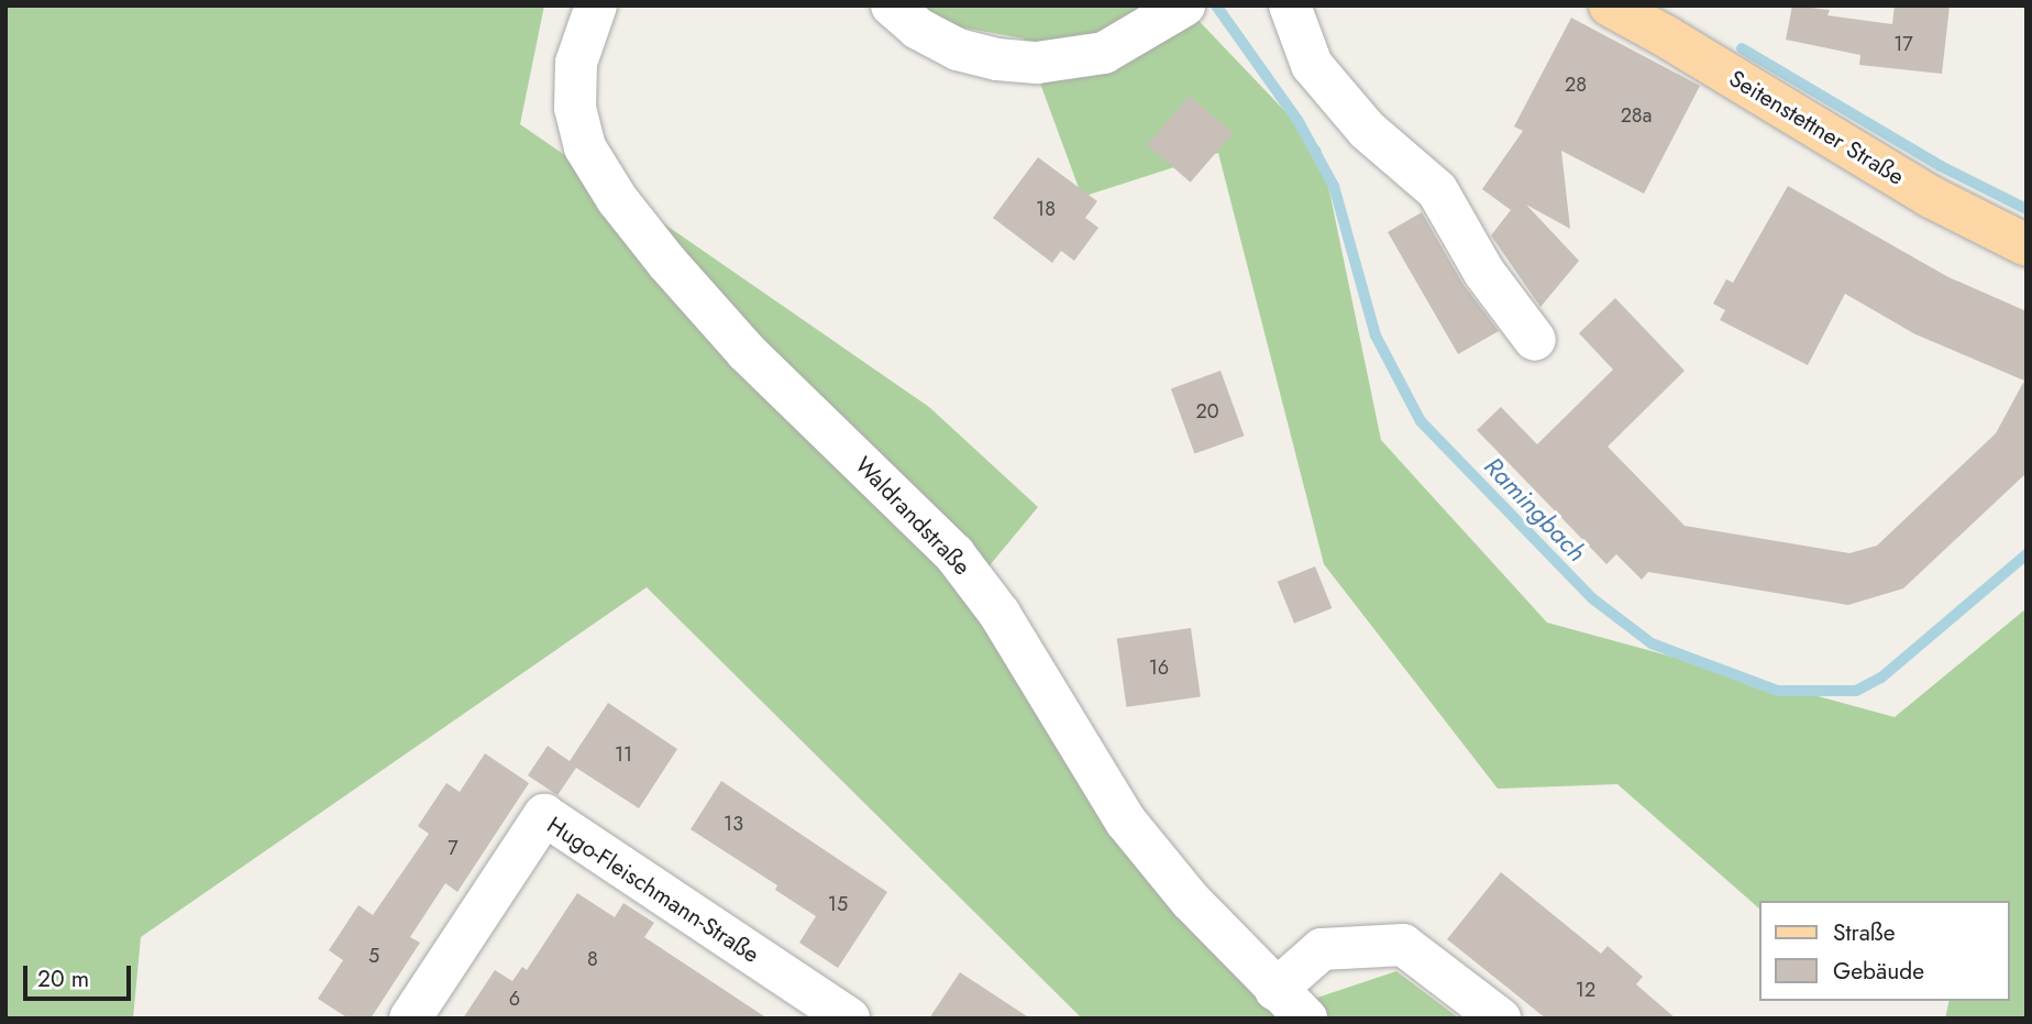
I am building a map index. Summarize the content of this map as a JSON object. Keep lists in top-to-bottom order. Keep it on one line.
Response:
{"streets":{"main road":["Seitenstettner Straße"],"street":["Waldrandstraße","Hugo-Fleischmann-Straße"]},"water":["Ramingbach"],"house_numbers":["17","28","28a","18","20","16","11","13","7","15","5","8","12","6"],"legend":["Straße","Gebäude"],"scale_bar":"20 m"}
